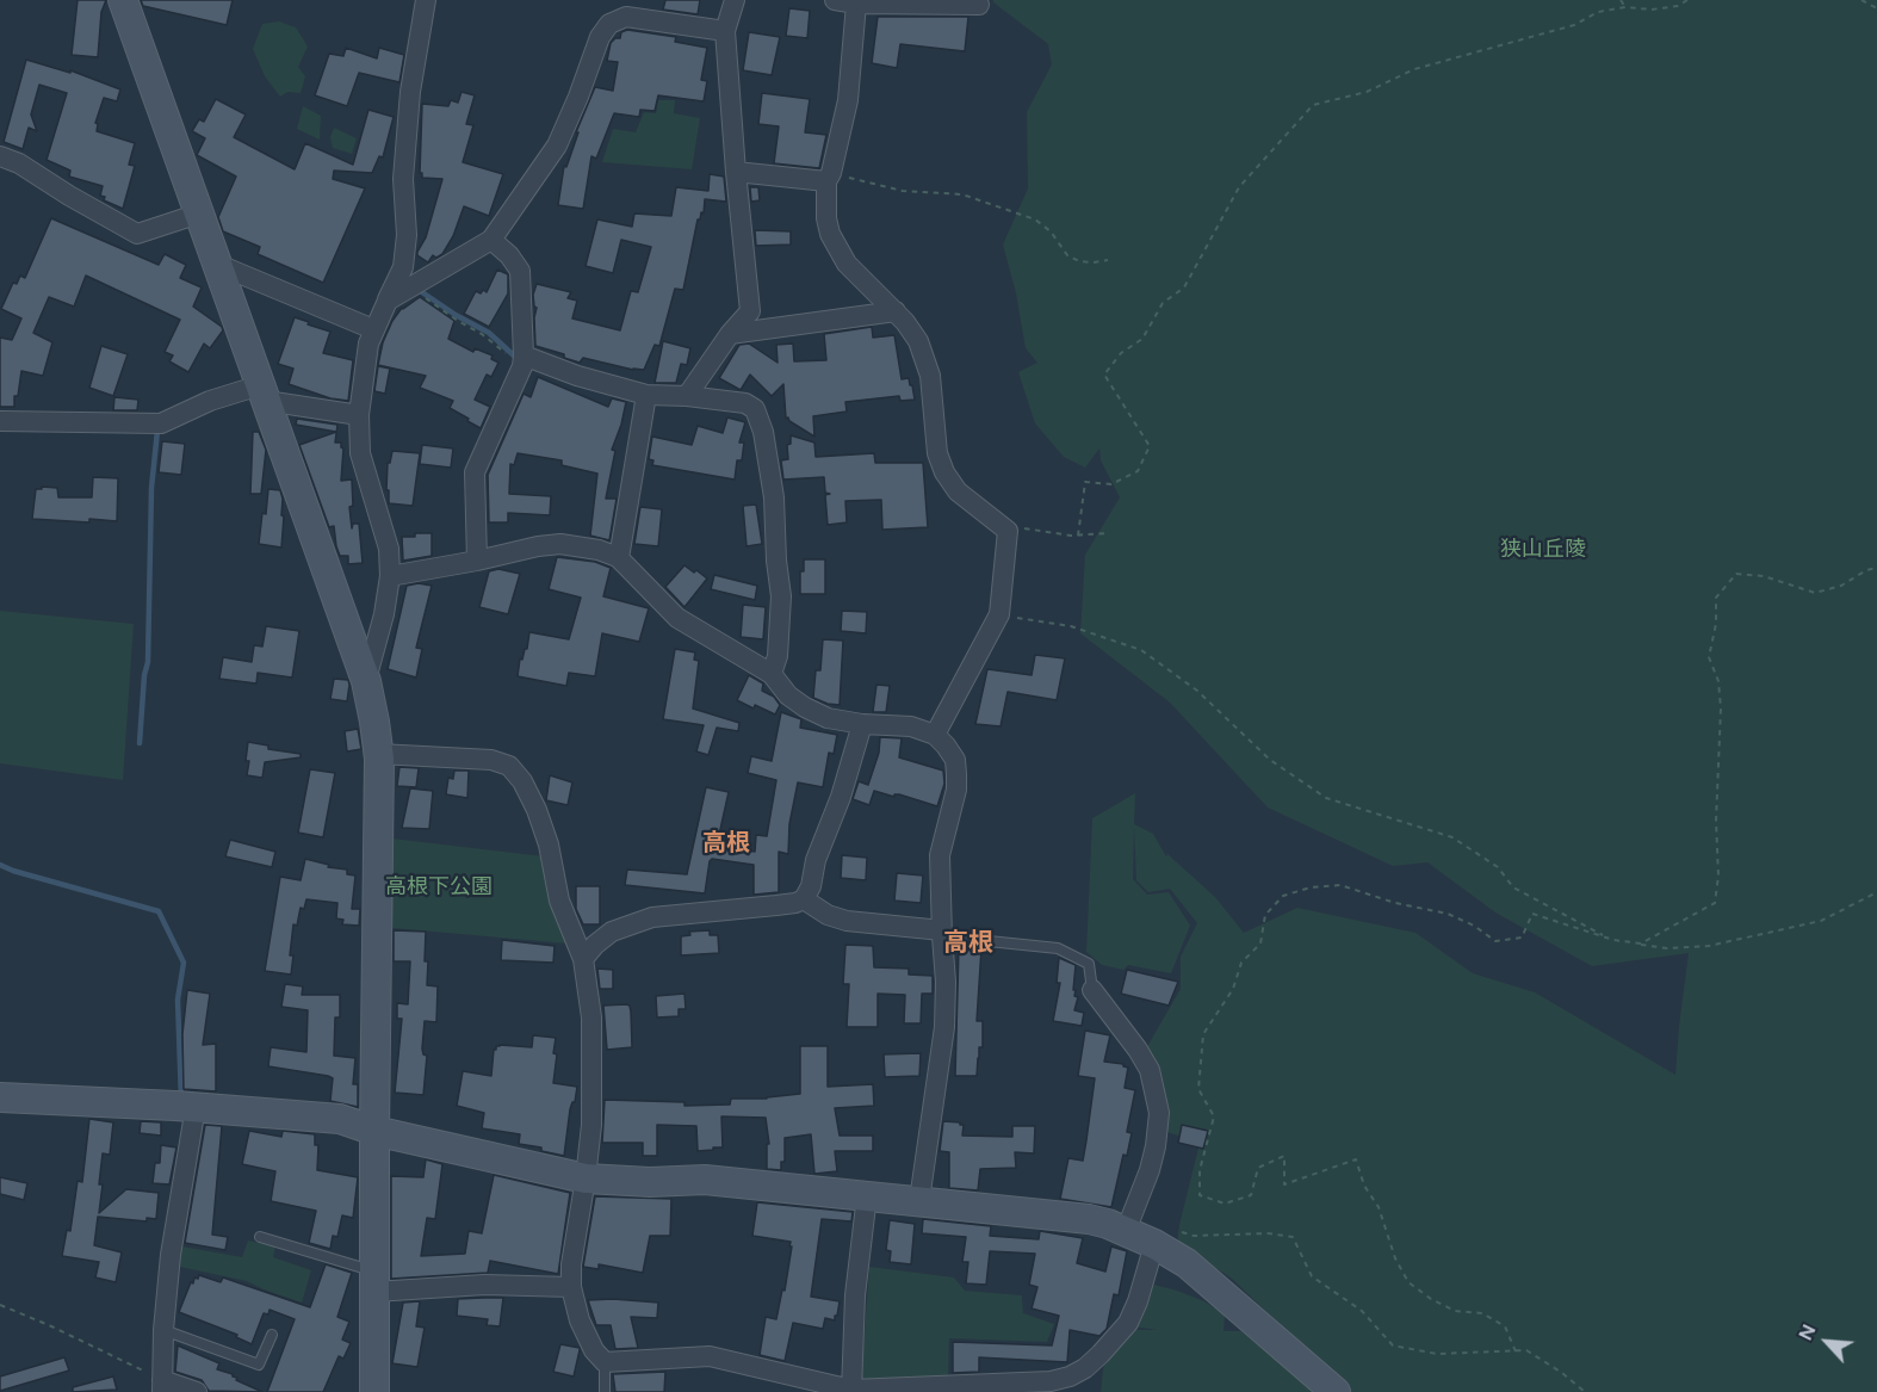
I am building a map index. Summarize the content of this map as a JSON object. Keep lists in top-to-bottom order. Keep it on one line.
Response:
{"districts":["高根","高根"],"parks":["狭山丘陵","高根下公園"],"north":"top left"}
